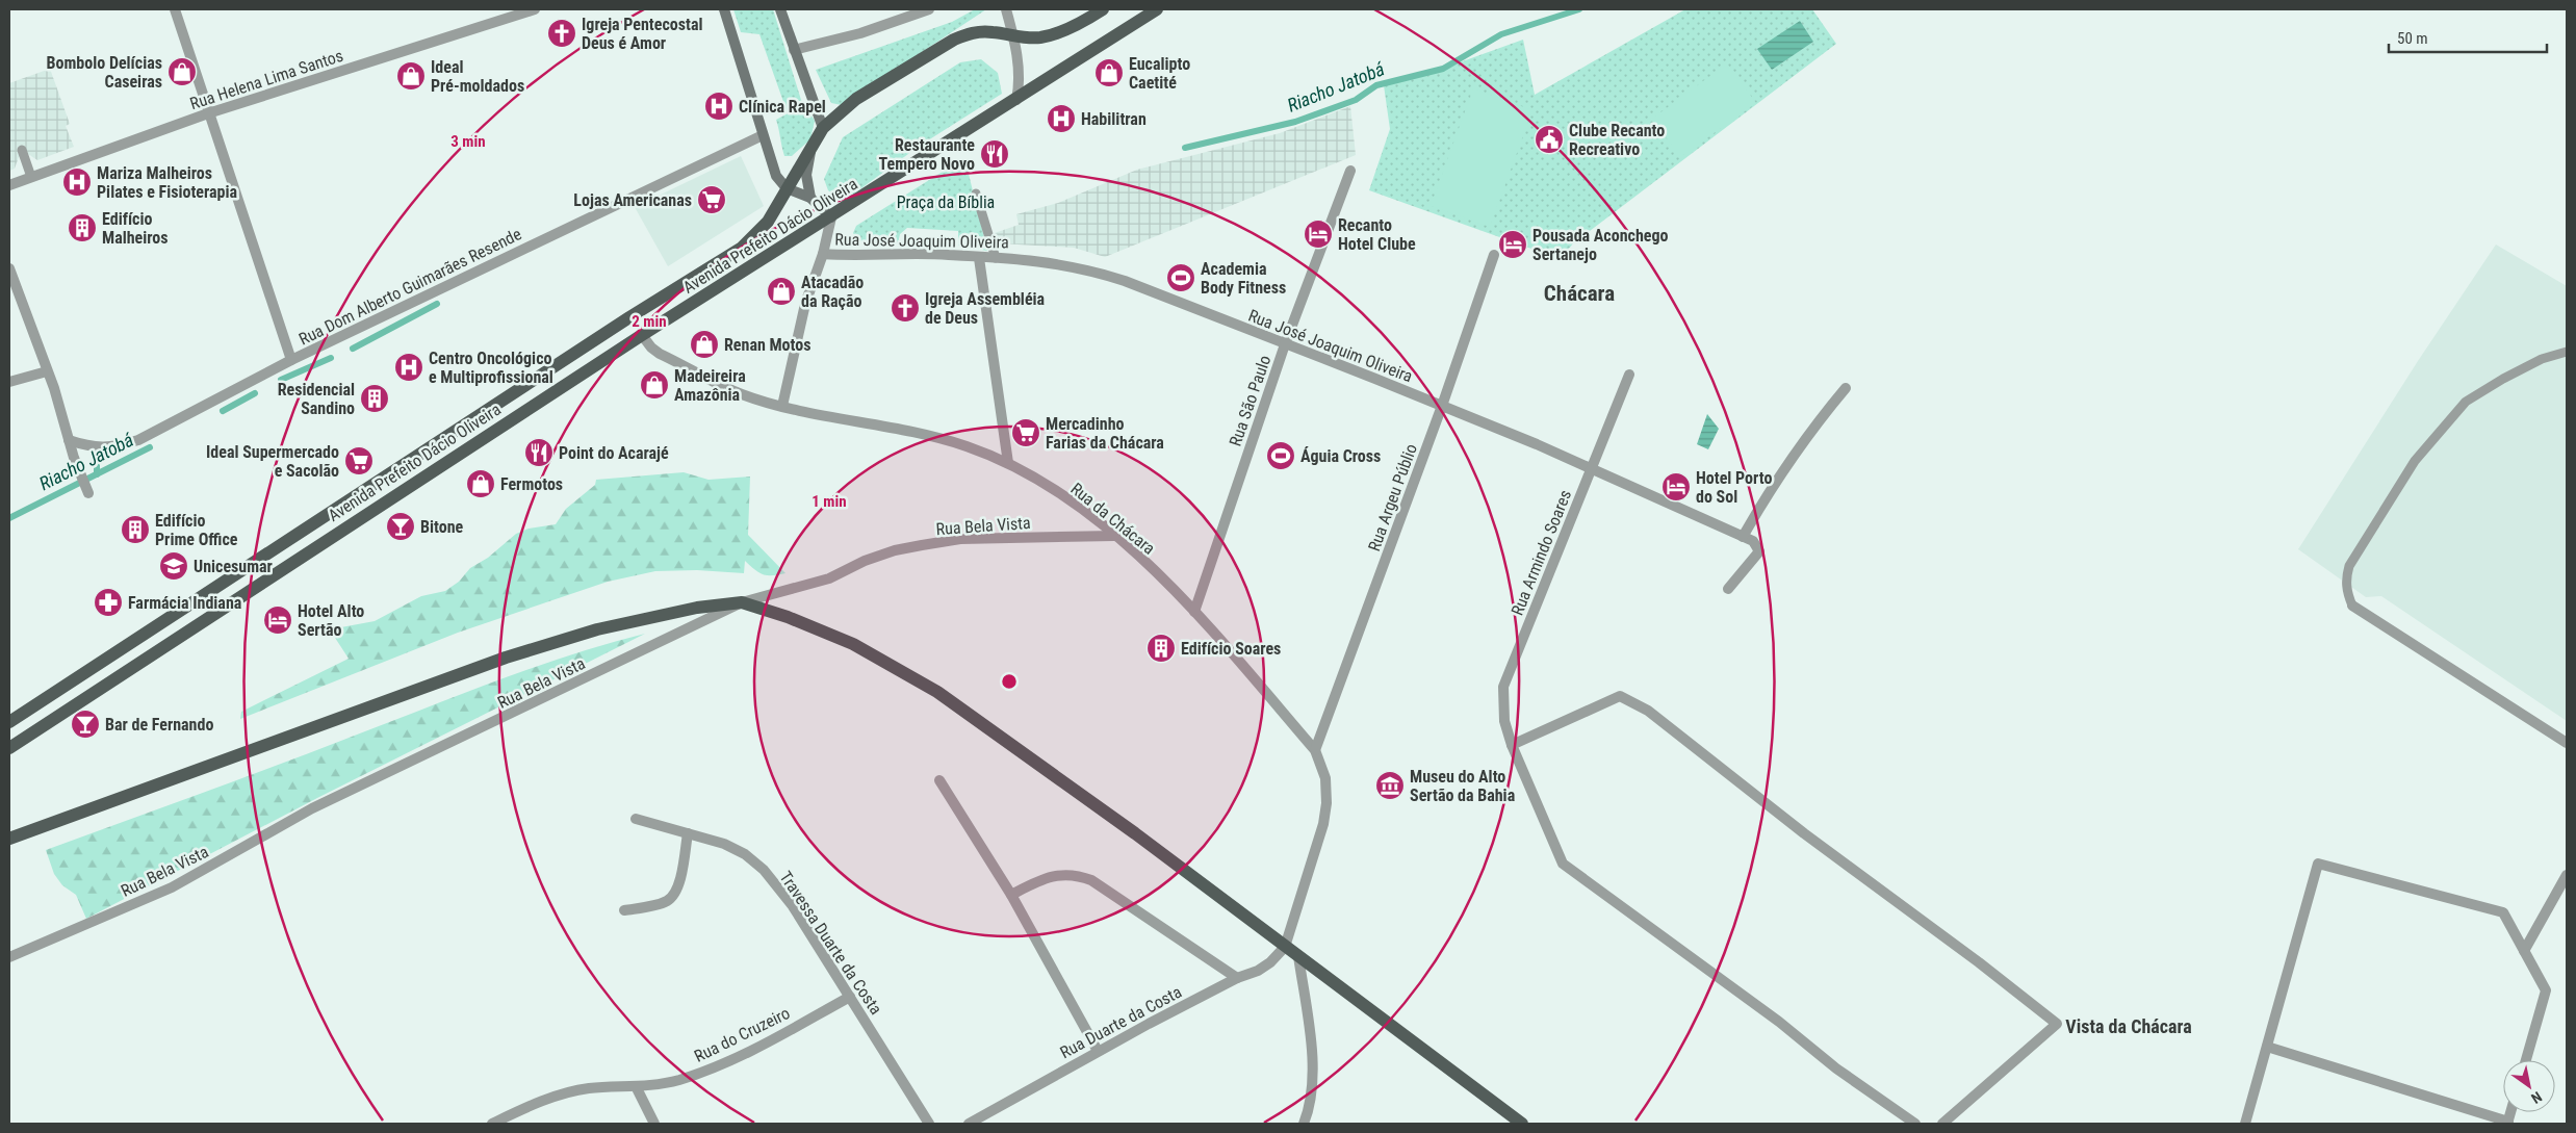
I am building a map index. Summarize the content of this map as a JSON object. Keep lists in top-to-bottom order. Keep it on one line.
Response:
{"streets":{"main road":["Avenida Prefeito Dácio Oliveira"],"street":["Rua Helena Lima Santos","Rua José Joaquim Oliveira","Rua Dom Alberto Guimarães Resende","Rua São Paulo","Rua Argeu Públio","Rua da Chácara","Rua Bela Vista","Rua Armindo Soares","Travessa Duarte da Costa","Rua Duarte da Costa","Rua do Cruzeiro"]},"crossings":[["Avenida Prefeito Dácio Oliveira","Rua José Joaquim Oliveira"],["Avenida Prefeito Dácio Oliveira","Rua da Chácara"],["Rua José Joaquim Oliveira","Rua São Paulo"],["Rua José Joaquim Oliveira","Rua Argeu Públio"],["Rua José Joaquim Oliveira","Rua Armindo Soares"],["Rua São Paulo","Rua da Chácara"],["Rua Argeu Públio","Rua da Chácara"],["Rua da Chácara","Rua Bela Vista"],["Rua da Chácara","Rua Duarte da Costa"],["Travessa Duarte da Costa","Rua do Cruzeiro"]],"districts":["Chácara","Vista da Chácara"],"water":["Riacho Jatobá"],"parks":["Praça da Bíblia"],"places":{"church":["Igreja Pentecostal Deus é Amor","Igreja Assembléia de Deus"],"shop":["Bombolo Delícias Caseiras","Eucalipto Caetité","Ideal Pré-moldados","Atacadão da Ração","Renan Motos","Madeireira Amazônia","Fermotos"],"hospital":["Clínica Rapel","Habilitran","Mariza Malheiros Pilates e Fisioterapia","Centro Oncológico e Multiprofissional"],"public building":["Clube Recanto Recreativo"],"restaurant":["Restaurante Tempero Novo","Point do Acarajé"],"supermarket":["Lojas Americanas","Mercadinho Farias da Chácara","Ideal Supermercado e Sacolão"],"building":["Edifício Malheiros","Residencial Sandino","Edifício Prime Office","Edifício Soares"],"hotel":["Recanto Hotel Clube","Pousada Aconchego Sertanejo","Hotel Porto do Sol","Hotel Alto Sertão"],"sports":["Academia Body Fitness","Águia Cross"],"bar":["Bitone","Bar de Fernando"],"school or university":["Unicesumar"],"pharmacy":["Farmácia Indiana"],"museum":["Museu do Alto Sertão da Bahia"]},"scale_bar":"50 m","north":"bottom right","rings":["3 min","2 min","1 min"]}
